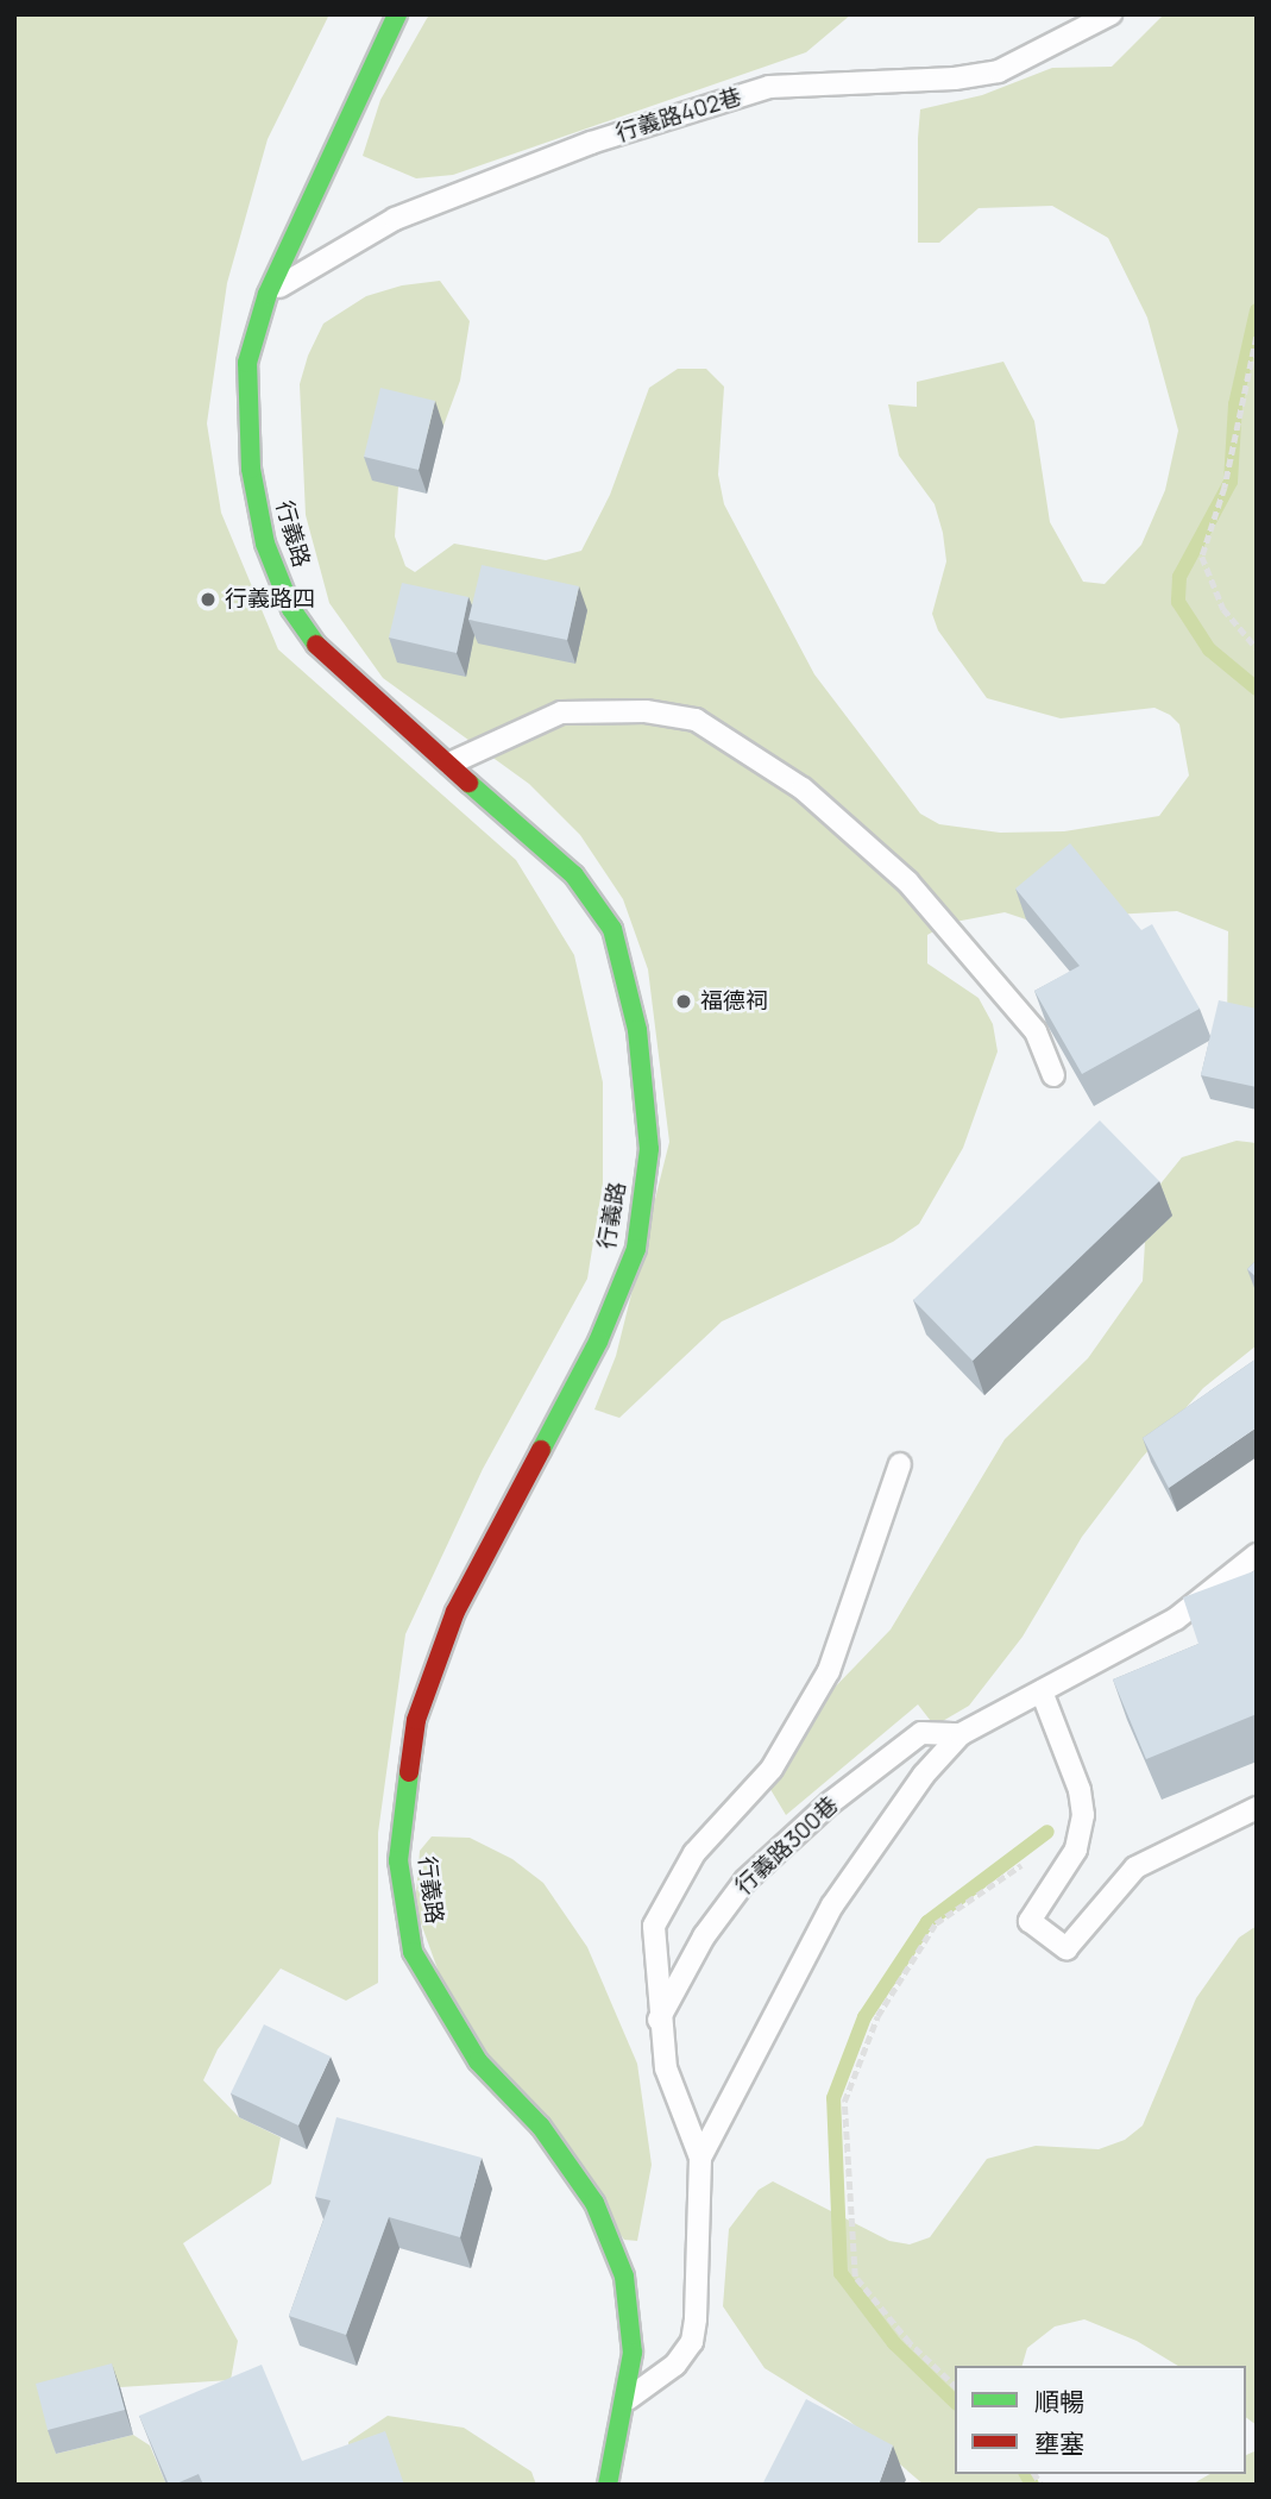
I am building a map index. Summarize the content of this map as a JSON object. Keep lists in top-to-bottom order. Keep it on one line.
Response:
{"streets":{"street":["行義路"],"lane":["行義路402巷","行義路300巷"]},"crossings":[["行義路402巷","行義路"],["行義路","行義路300巷"]],"places":["行義路四","福德祠"],"legend":["順暢","壅塞"]}
